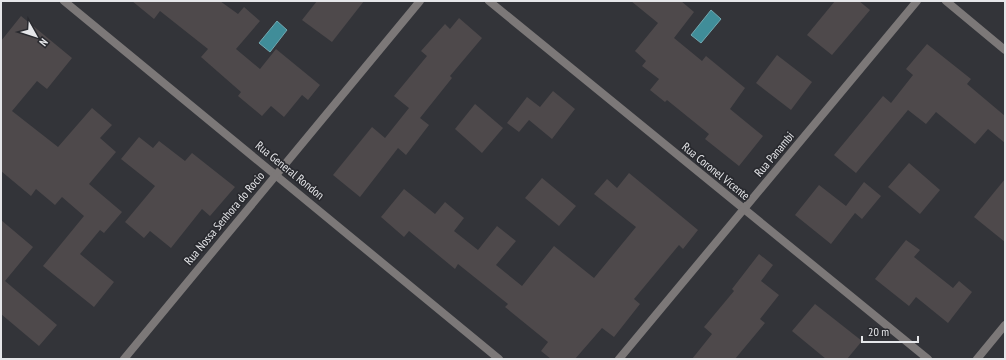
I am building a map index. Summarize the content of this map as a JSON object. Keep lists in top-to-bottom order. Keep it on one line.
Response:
{"streets":{"street":["Rua Panambi","Rua General Rondon","Rua Coronel Vicente","Rua Nossa Senhora do Rocio"]},"crossings":[["Rua Panambi","Rua Coronel Vicente"],["Rua General Rondon","Rua Nossa Senhora do Rocio"]],"scale_bar":"20 m","north":"bottom right"}
